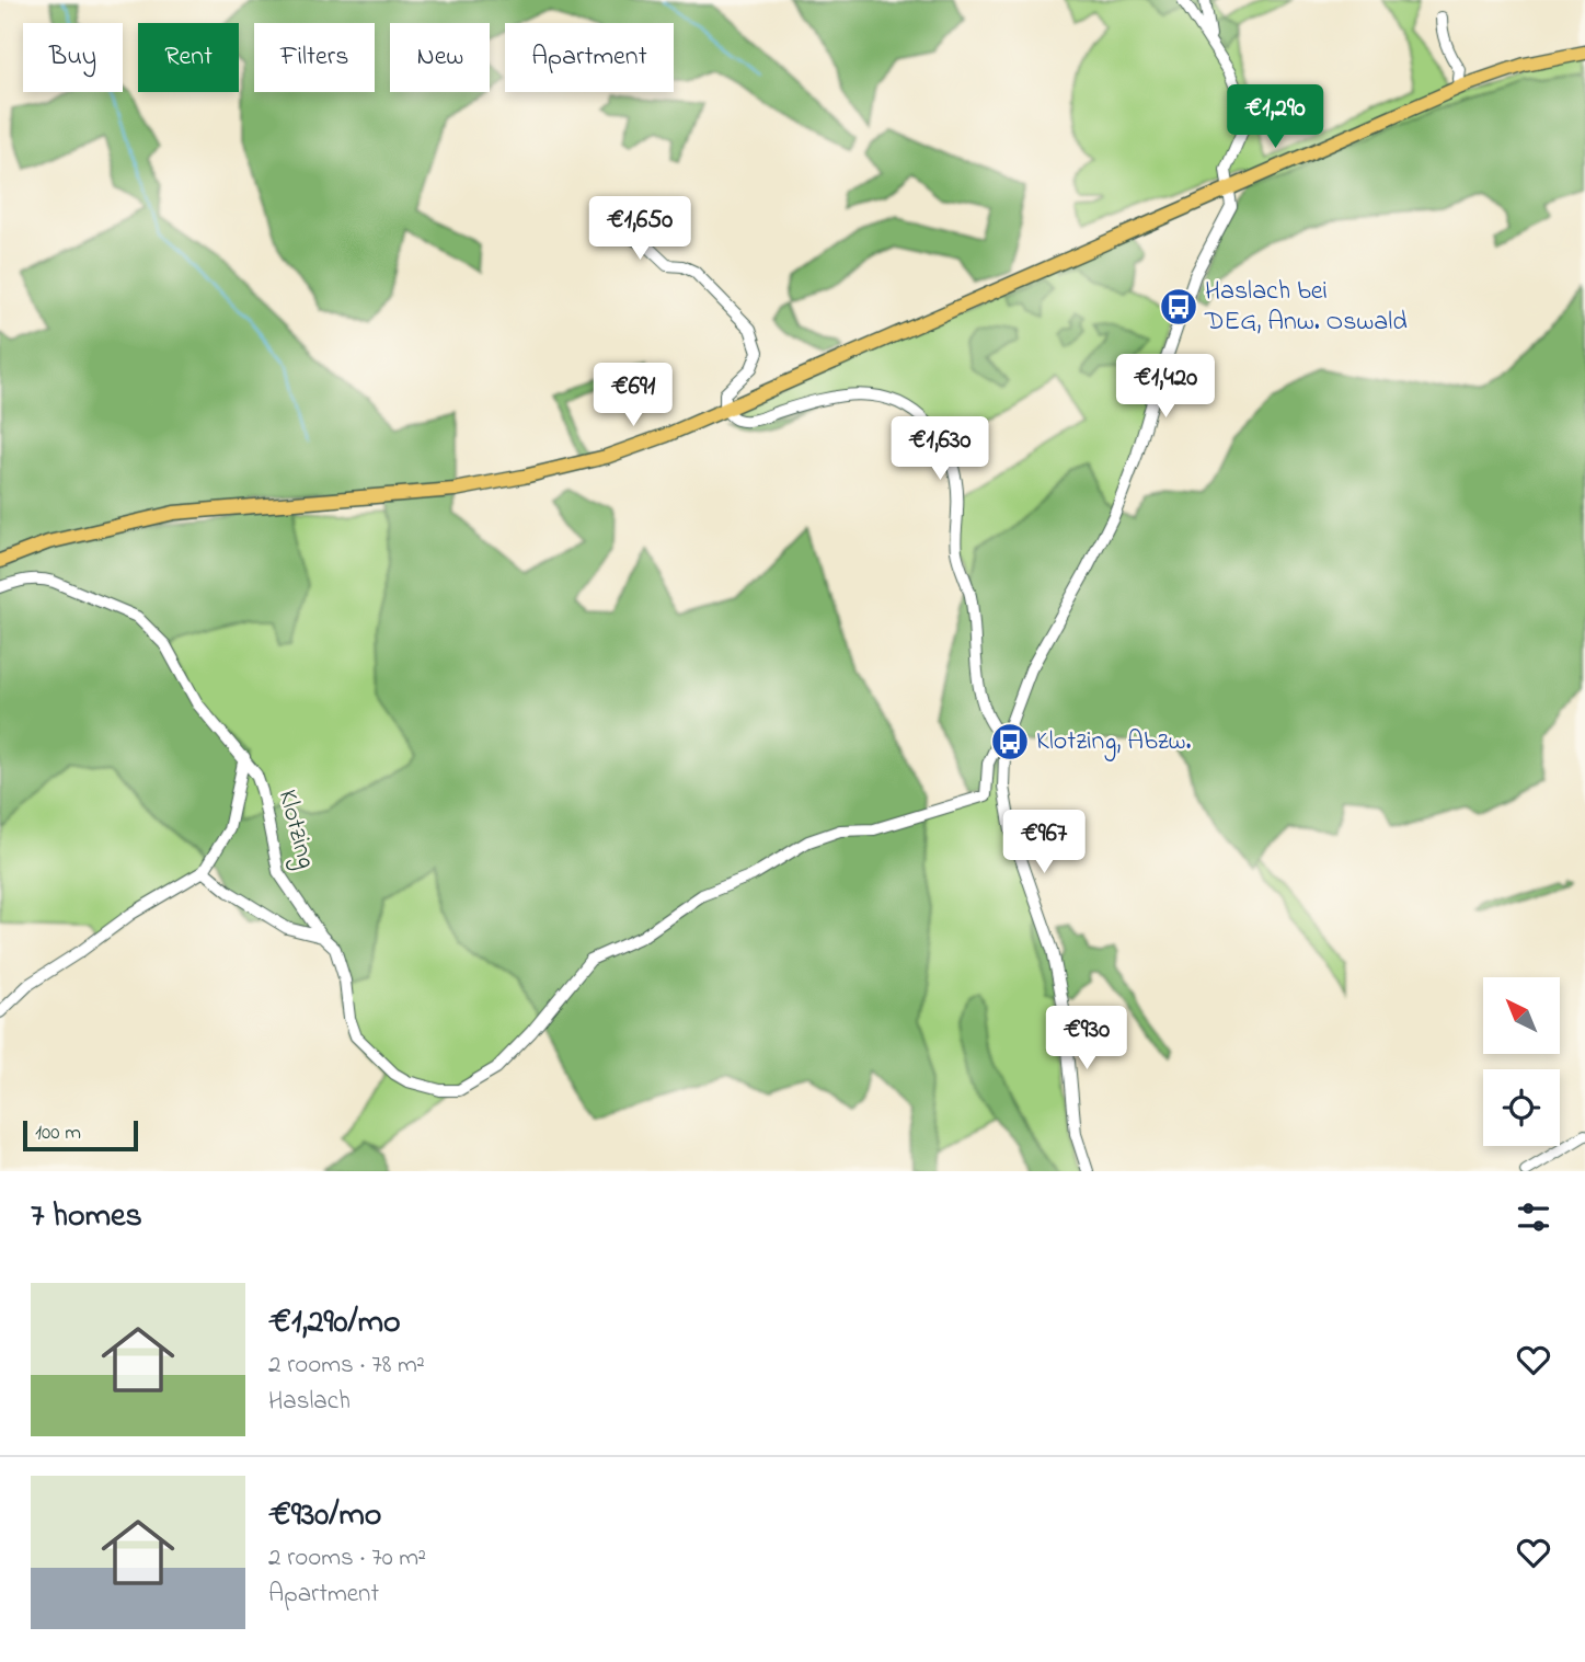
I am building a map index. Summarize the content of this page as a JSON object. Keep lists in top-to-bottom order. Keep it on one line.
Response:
{"streets":{"street":["Klotzing"]},"places":{"bus stop":["Haslach bei DEG, Anw. Oswald","Klotzing, Abzw."]},"scale_bar":"100 m","north":"top left","page":{"chip":["Buy","Rent","Filters","New","Apartment"],"price":["€1,290","€1,650","€1,420","€691","€1,630","€967","€930"],"scale":"100 m","heading":"7 homes","list":[{"name":"€1,290/mo","note":"2 rooms · 78 m² · Haslach"},{"name":"€930/mo","note":"2 rooms · 70 m² · Apartment"}]}}
